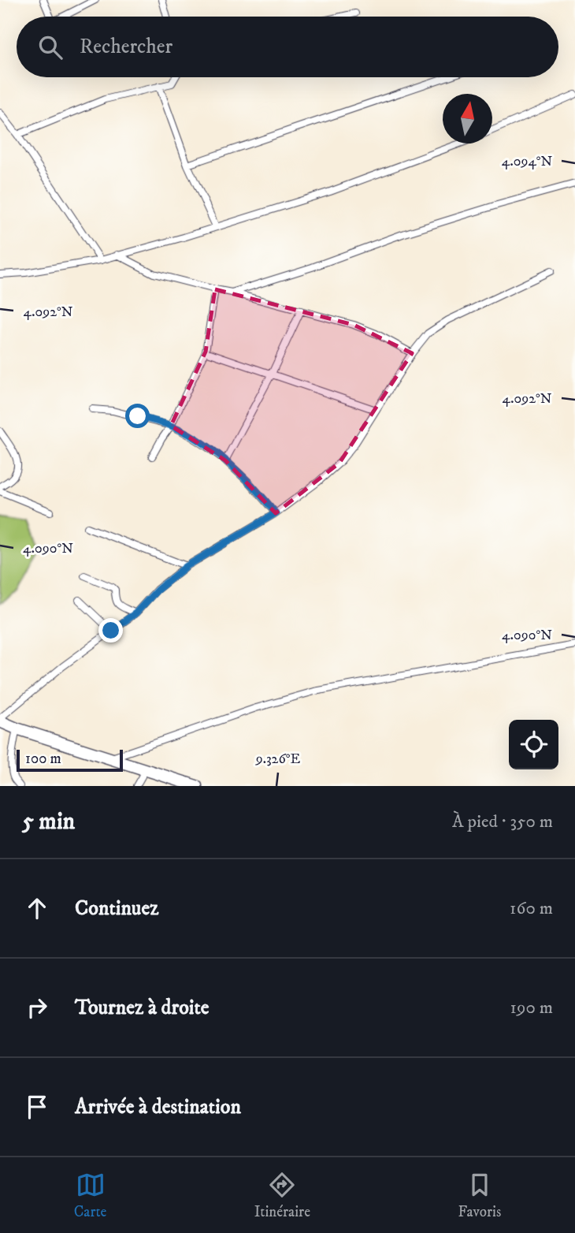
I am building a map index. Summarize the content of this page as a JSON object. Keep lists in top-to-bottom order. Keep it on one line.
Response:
{"scale_bar":"100 m","north":"top","page":{"search":"Rechercher","scale":"100 m","heading":["5 min","À pied · 350 m"],"list":[["Continuez","160 m"],["Tournez à droite","190 m"],"Arrivée à destination"],"nav":["Carte","Itinéraire","Favoris"]},"coordinates":["4.094°N","4.092°N","4.090°N","9.326°E"]}
